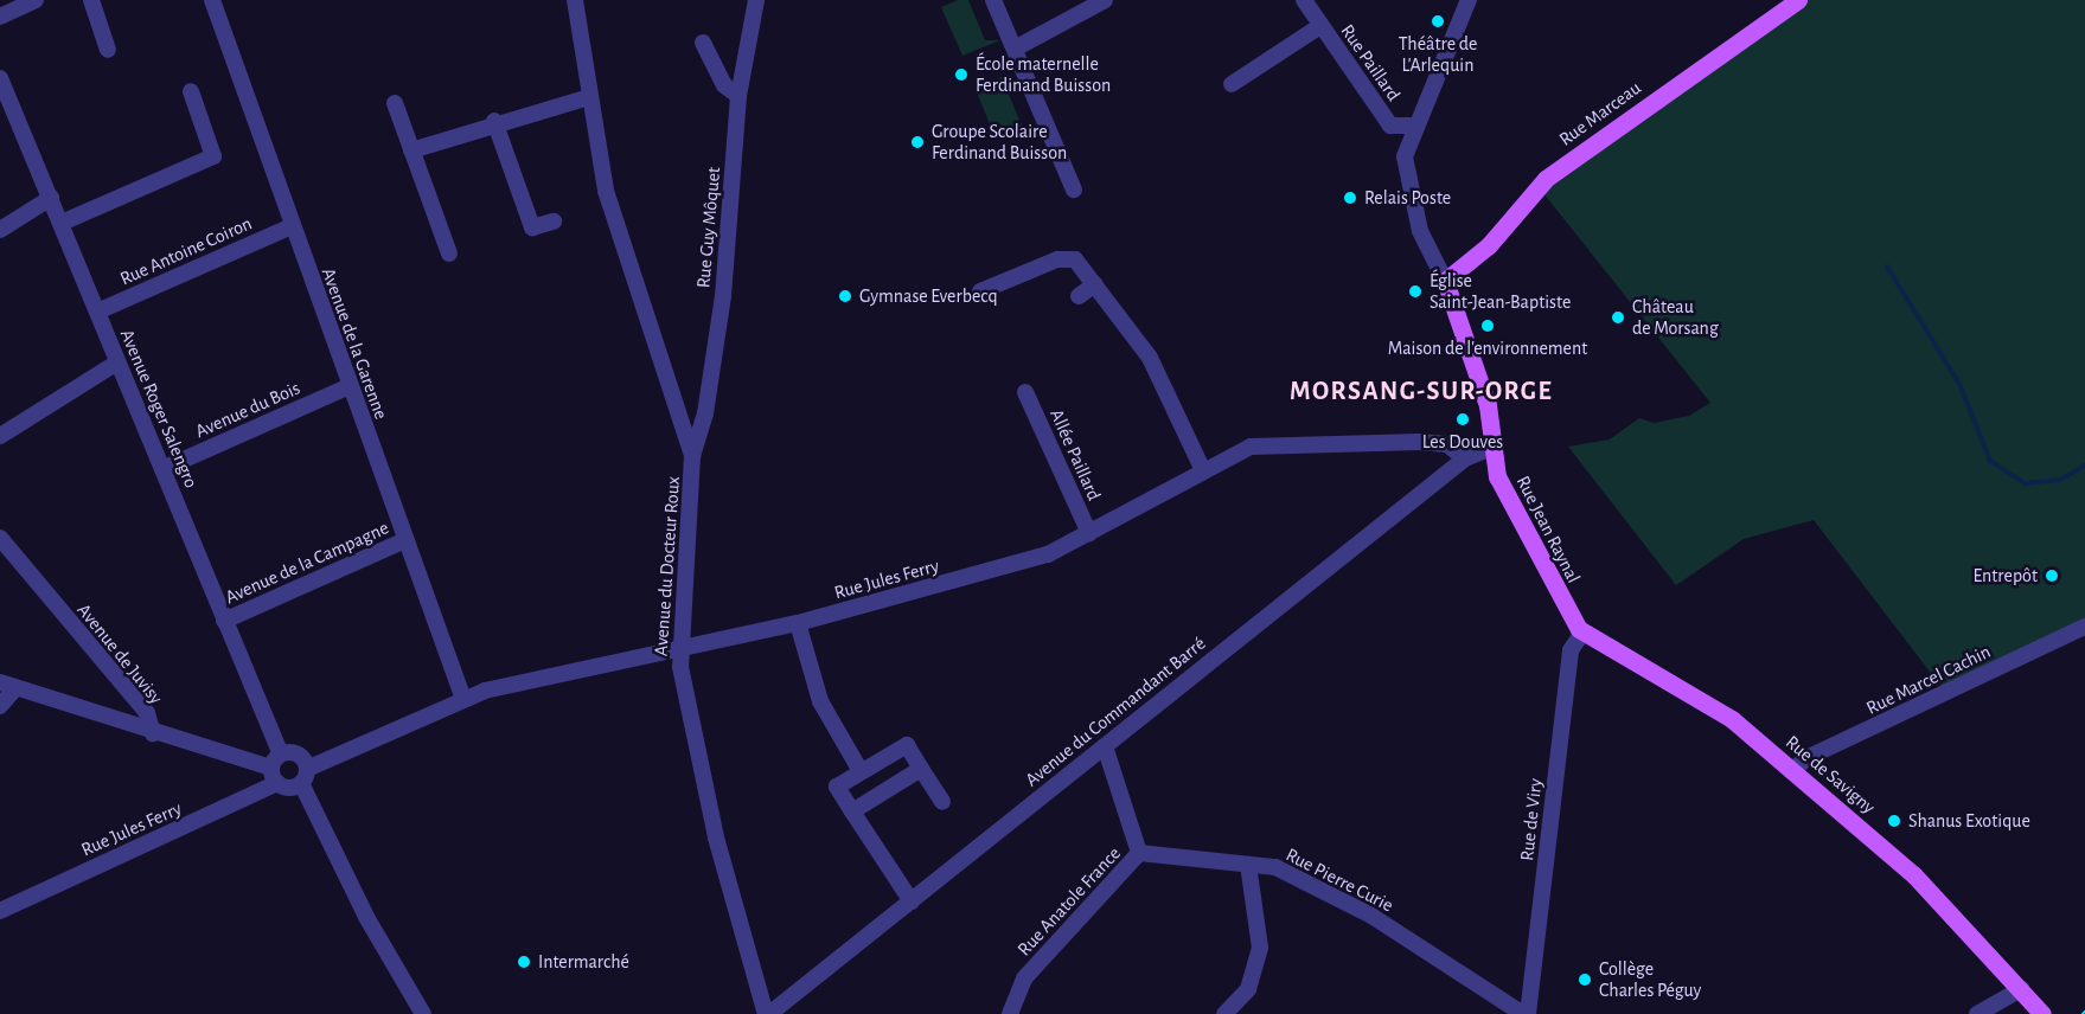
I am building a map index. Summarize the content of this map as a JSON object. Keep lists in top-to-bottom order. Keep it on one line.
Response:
{"streets":{"main road":["Rue Marceau","Rue Jean Raynal","Rue de Savigny"],"street":["Rue Paillard","Rue Guy Môquet","Rue Antoine Coiron","Avenue de la Garenne","Avenue Roger Salengro","Avenue du Bois","Allée Paillard","Avenue de la Campagne","Avenue du Docteur Roux","Rue Jules Ferry","Avenue de Juvisy","Rue Marcel Cachin","Avenue du Commandant Barré","Rue de Viry","Rue Pierre Curie","Rue Anatole France"]},"crossings":[["Rue Paillard","Rue Jean Raynal"],["Rue Marceau","Rue Jean Raynal"],["Rue Guy Môquet","Avenue du Docteur Roux"],["Rue Antoine Coiron","Avenue de la Garenne"],["Rue Antoine Coiron","Avenue Roger Salengro"],["Avenue de la Garenne","Avenue du Bois"],["Avenue de la Garenne","Avenue de la Campagne"],["Avenue de la Garenne","Rue Jules Ferry"],["Avenue Roger Salengro","Avenue du Bois"],["Avenue Roger Salengro","Avenue de la Campagne"],["Avenue Roger Salengro","Rue Jules Ferry"],["Avenue Roger Salengro","Avenue de Juvisy"],["Allée Paillard","Rue Jules Ferry"],["Rue Jean Raynal","Avenue du Commandant Barré"],["Rue Jean Raynal","Rue de Savigny"],["Rue Jean Raynal","Rue de Viry"],["Avenue du Docteur Roux","Rue Jules Ferry"],["Avenue du Docteur Roux","Avenue du Commandant Barré"],["Rue Jules Ferry","Avenue de Juvisy"],["Rue Jules Ferry","Avenue du Commandant Barré"],["Rue Marcel Cachin","Rue de Savigny"],["Rue de Savigny","Rue de Viry"],["Rue de Viry","Rue Pierre Curie"],["Rue Pierre Curie","Rue Anatole France"]],"districts":["MORSANG-SUR-ORGE"],"places":["Théâtre de L'Arlequin","École maternelle Ferdinand Buisson","Groupe Scolaire Ferdinand Buisson","Relais Poste","Église Saint-Jean-Baptiste","Gymnase Everbecq","Château de Morsang","Maison de l'environnement","Les Douves","Entrepôt","Shanus Exotique","Intermarché","Collège Charles Péguy"]}
